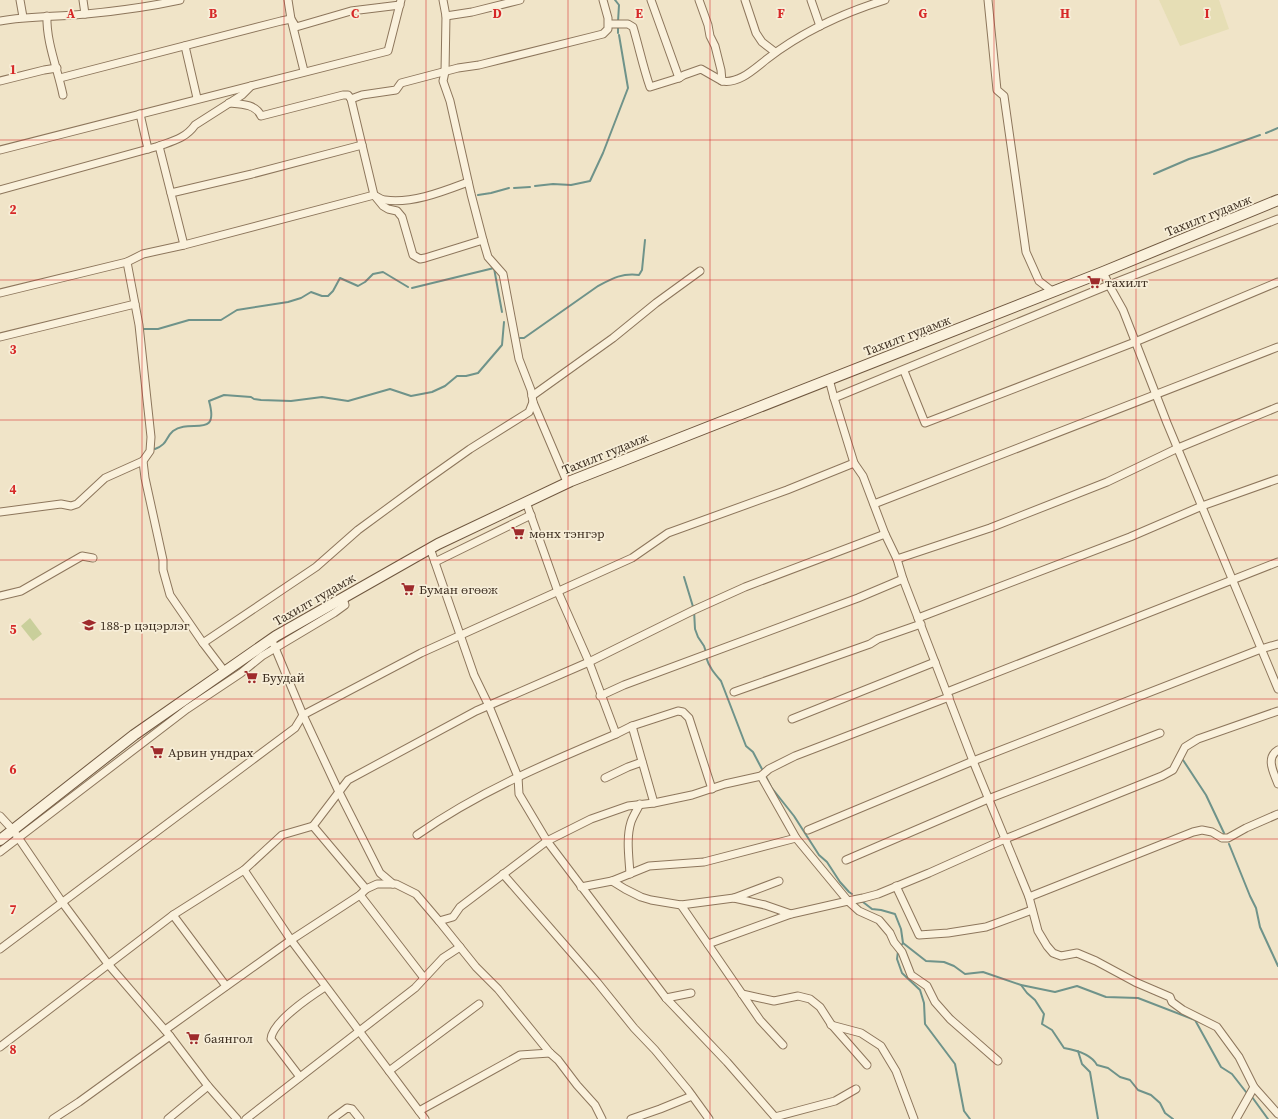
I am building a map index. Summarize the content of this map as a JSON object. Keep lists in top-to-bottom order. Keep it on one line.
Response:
{"streets":{"main road":["Тахилт гудамж"]},"places":{"supermarket":["тахилт","мөнх тэнгэр","Буман өгөөж","Буудай","Арвин ундрах","баянгол"],"school or university":["188-р цэцэрлэг"]},"grid":{"columns":["A","B","C","D","E","F","G","H","I"],"rows":["1","2","3","4","5","6","7","8"]}}
